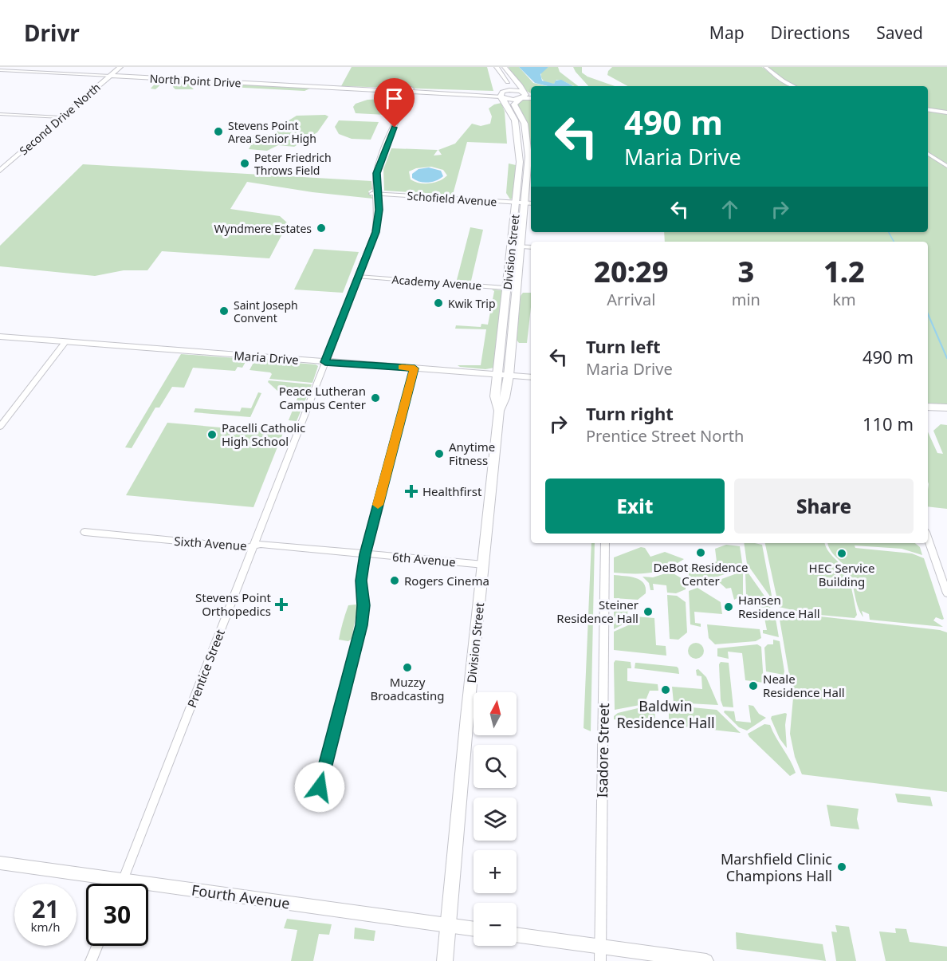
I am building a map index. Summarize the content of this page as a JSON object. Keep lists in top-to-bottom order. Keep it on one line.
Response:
{"streets":{"main road":["Division Street"],"street":["North Point Drive","Second Drive North","Schofield Avenue","Academy Avenue","Maria Drive","Sixth Avenue","6th Avenue","Prentice Street","Isadore Street","Fourth Avenue"]},"crossings":[["North Point Drive","Second Drive North"],["North Point Drive","Division Street"],["Schofield Avenue","Division Street"],["Division Street","Academy Avenue"],["Division Street","Maria Drive"],["Division Street","6th Avenue"],["Division Street","Fourth Avenue"],["Maria Drive","Prentice Street"],["Sixth Avenue","6th Avenue"],["Sixth Avenue","Prentice Street"],["Prentice Street","Fourth Avenue"]],"places":{"other":["Stevens Point Area Senior High","Peter Friedrich Throws Field","Wyndmere Estates","Kwik Trip","Saint Joseph Convent","Peace Lutheran Campus Center","Pacelli Catholic High School","Anytime Fitness","DeBot Residence Center","HEC Service Building","Rogers Cinema","Hansen Residence Hall","Steiner Residence Hall","Muzzy Broadcasting","Neale Residence Hall","Baldwin Residence Hall","Marshfield Clinic Champions Hall"],"health":["Healthfirst","Stevens Point Orthopedics"]},"north":"top","page":{"header":"Drivr","nav":["Map","Directions","Saved"],"turn":["490 m","Maria Drive"],"eta":["20:29","Arrival","3","min","1.2","km"],"list":[{"name":"Turn left","note":"Maria Drive","value":"490 m"},{"name":"Turn right","note":"Prentice Street North","value":"110 m"}],"buttons":["Exit","Share"],"map_buttons":["+","−"],"speed":"21 km/h","limit":"30"}}
